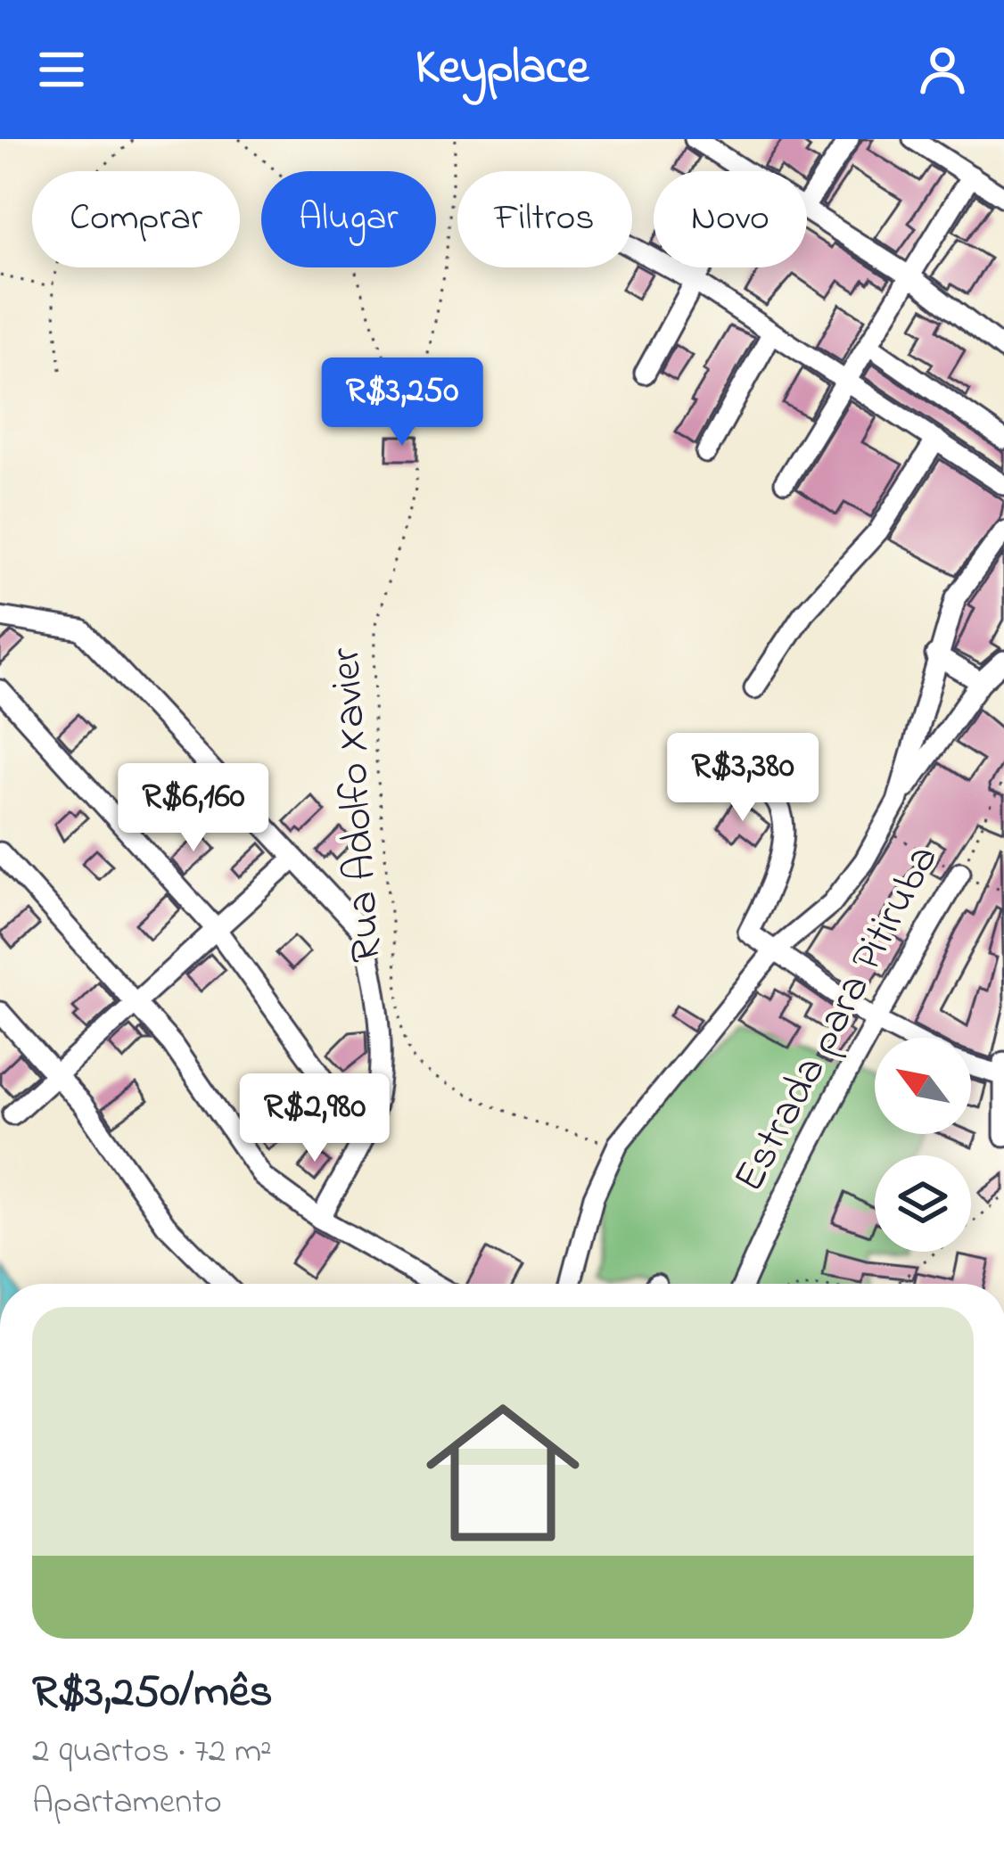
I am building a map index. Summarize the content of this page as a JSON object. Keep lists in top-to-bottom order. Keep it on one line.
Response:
{"streets":{"street":["Estrada para Pitiruba"],"path":["Rua Adolfo Xavier"]},"north":"top left","page":{"header":"Keyplace","chip":["Comprar","Alugar","Filtros","Novo"],"price":["R$3,250","R$3,380","R$6,160","R$2,980"],"list":[{"name":"R$3,250/mês","note":"2 quartos · 72 m² · Apartamento"}]}}
